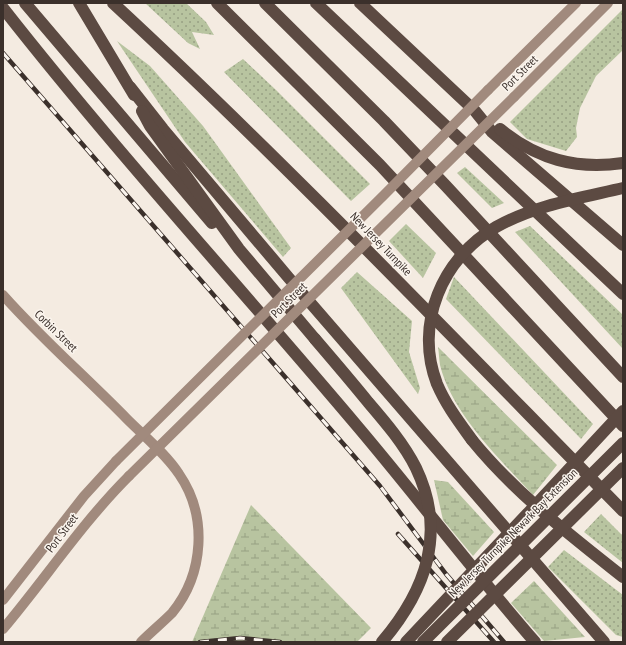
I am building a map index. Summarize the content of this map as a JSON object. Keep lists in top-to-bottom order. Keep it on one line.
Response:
{"streets":{"highway":["New Jersey Turnpike","New Jersey Turnpike Newark Bay Extension"],"main road":["Port Street","Corbin Street"]}}
